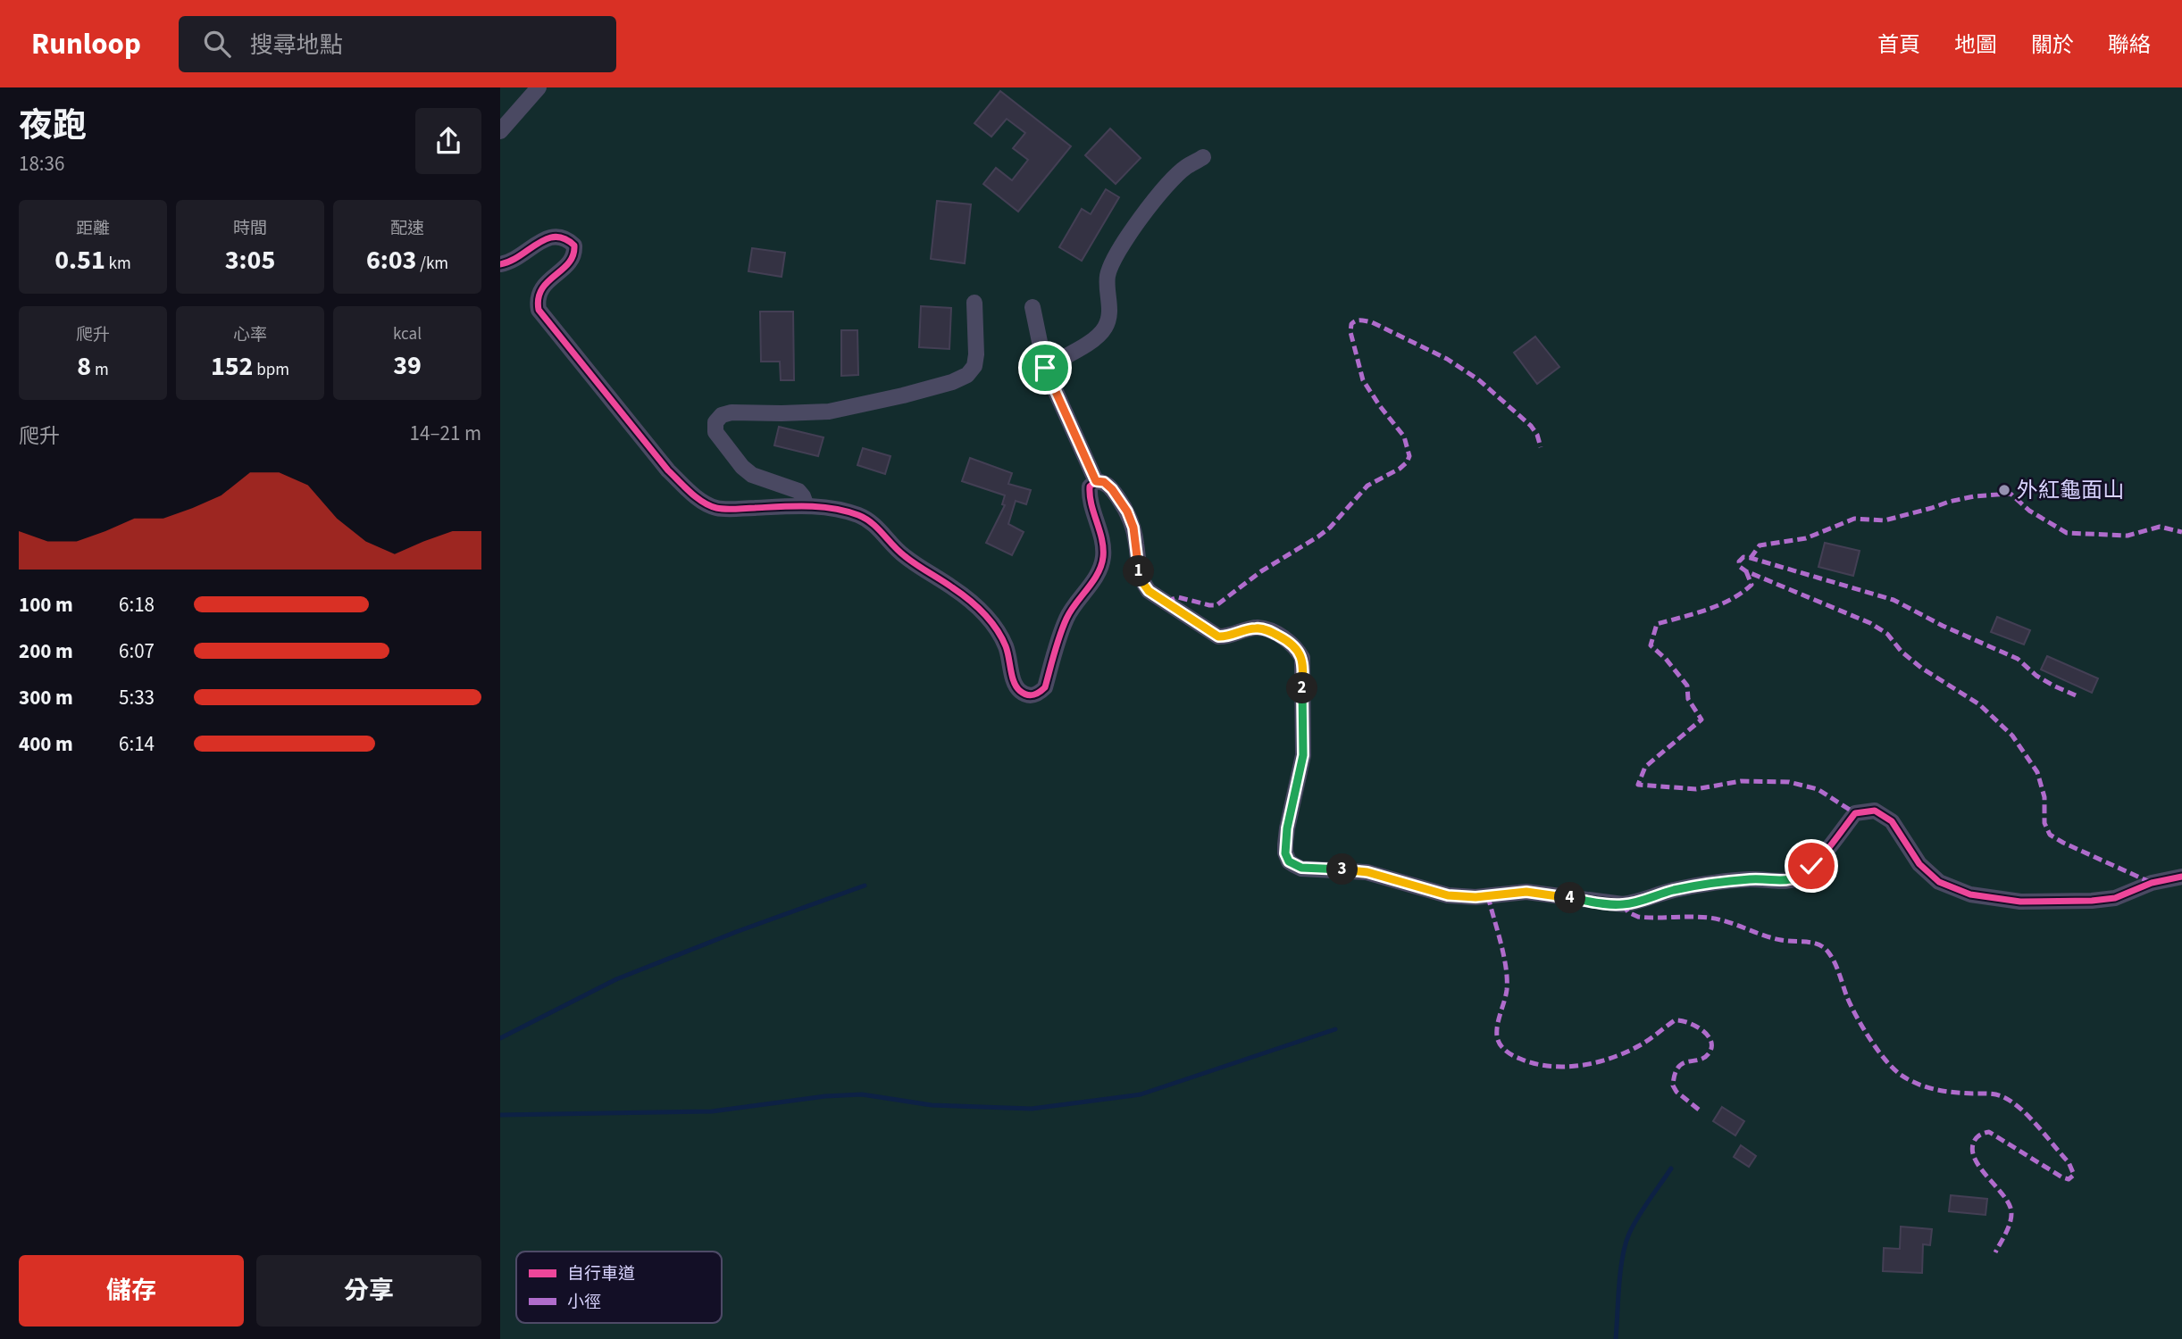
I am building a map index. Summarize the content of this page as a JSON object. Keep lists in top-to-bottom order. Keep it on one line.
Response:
{"places":["外紅龜面山"],"legend":["自行車道","小徑"],"page":{"header":"Runloop","search":"搜尋地點","nav":["首頁","地圖","關於","聯絡"],"heading":["夜跑","18:36"],"stats":[["距離","0.51 km"],["時間","3:05"],["配速","6:03 /km"],["爬升","8 m"],["心率","152 bpm"],["kcal","39"]],"chart":["爬升","14–21 m"],"pins":["1","2","3","4"],"list":[{"name":"100 m","note":"6:18"},{"name":"200 m","note":"6:07"},{"name":"300 m","note":"5:33"},{"name":"400 m","note":"6:14"}],"buttons":["儲存","分享"]}}
